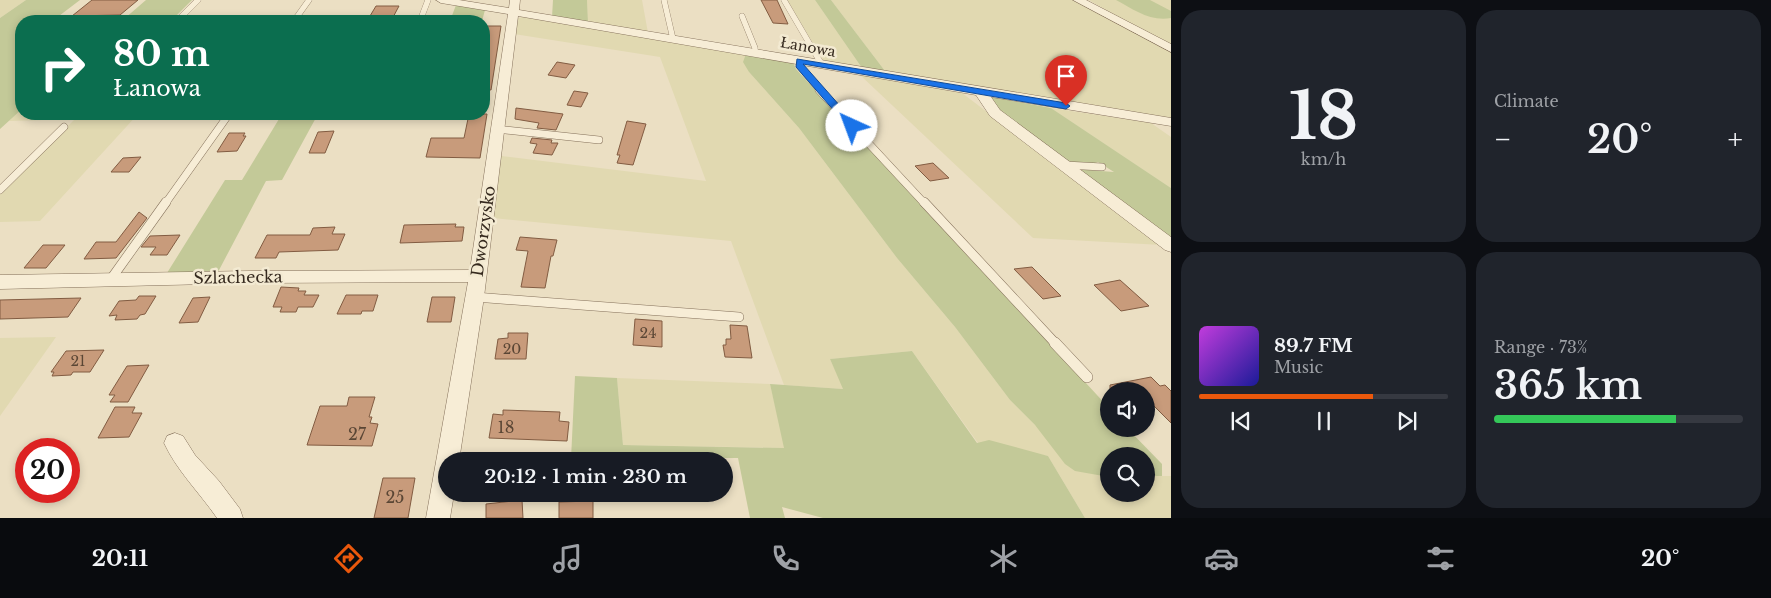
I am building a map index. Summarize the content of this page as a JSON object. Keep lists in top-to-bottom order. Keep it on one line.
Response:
{"streets":{"street":["Łanowa","Dworzysko","Szlachecka"]},"crossings":[["Łanowa","Dworzysko"],["Dworzysko","Szlachecka"]],"house_numbers":["24","20","21","18","27","25"],"page":{"tile":[["18","km/h"],"Climate",["Range · 73%","365 km"]],"turn":["80 m","Łanowa"],"heat":["−","20°","+"],"song":["89.7 FM","Music"],"limit":"20","trip":"20:12 · 1 min · 230 m","tabs":["20:11","20°"]}}
